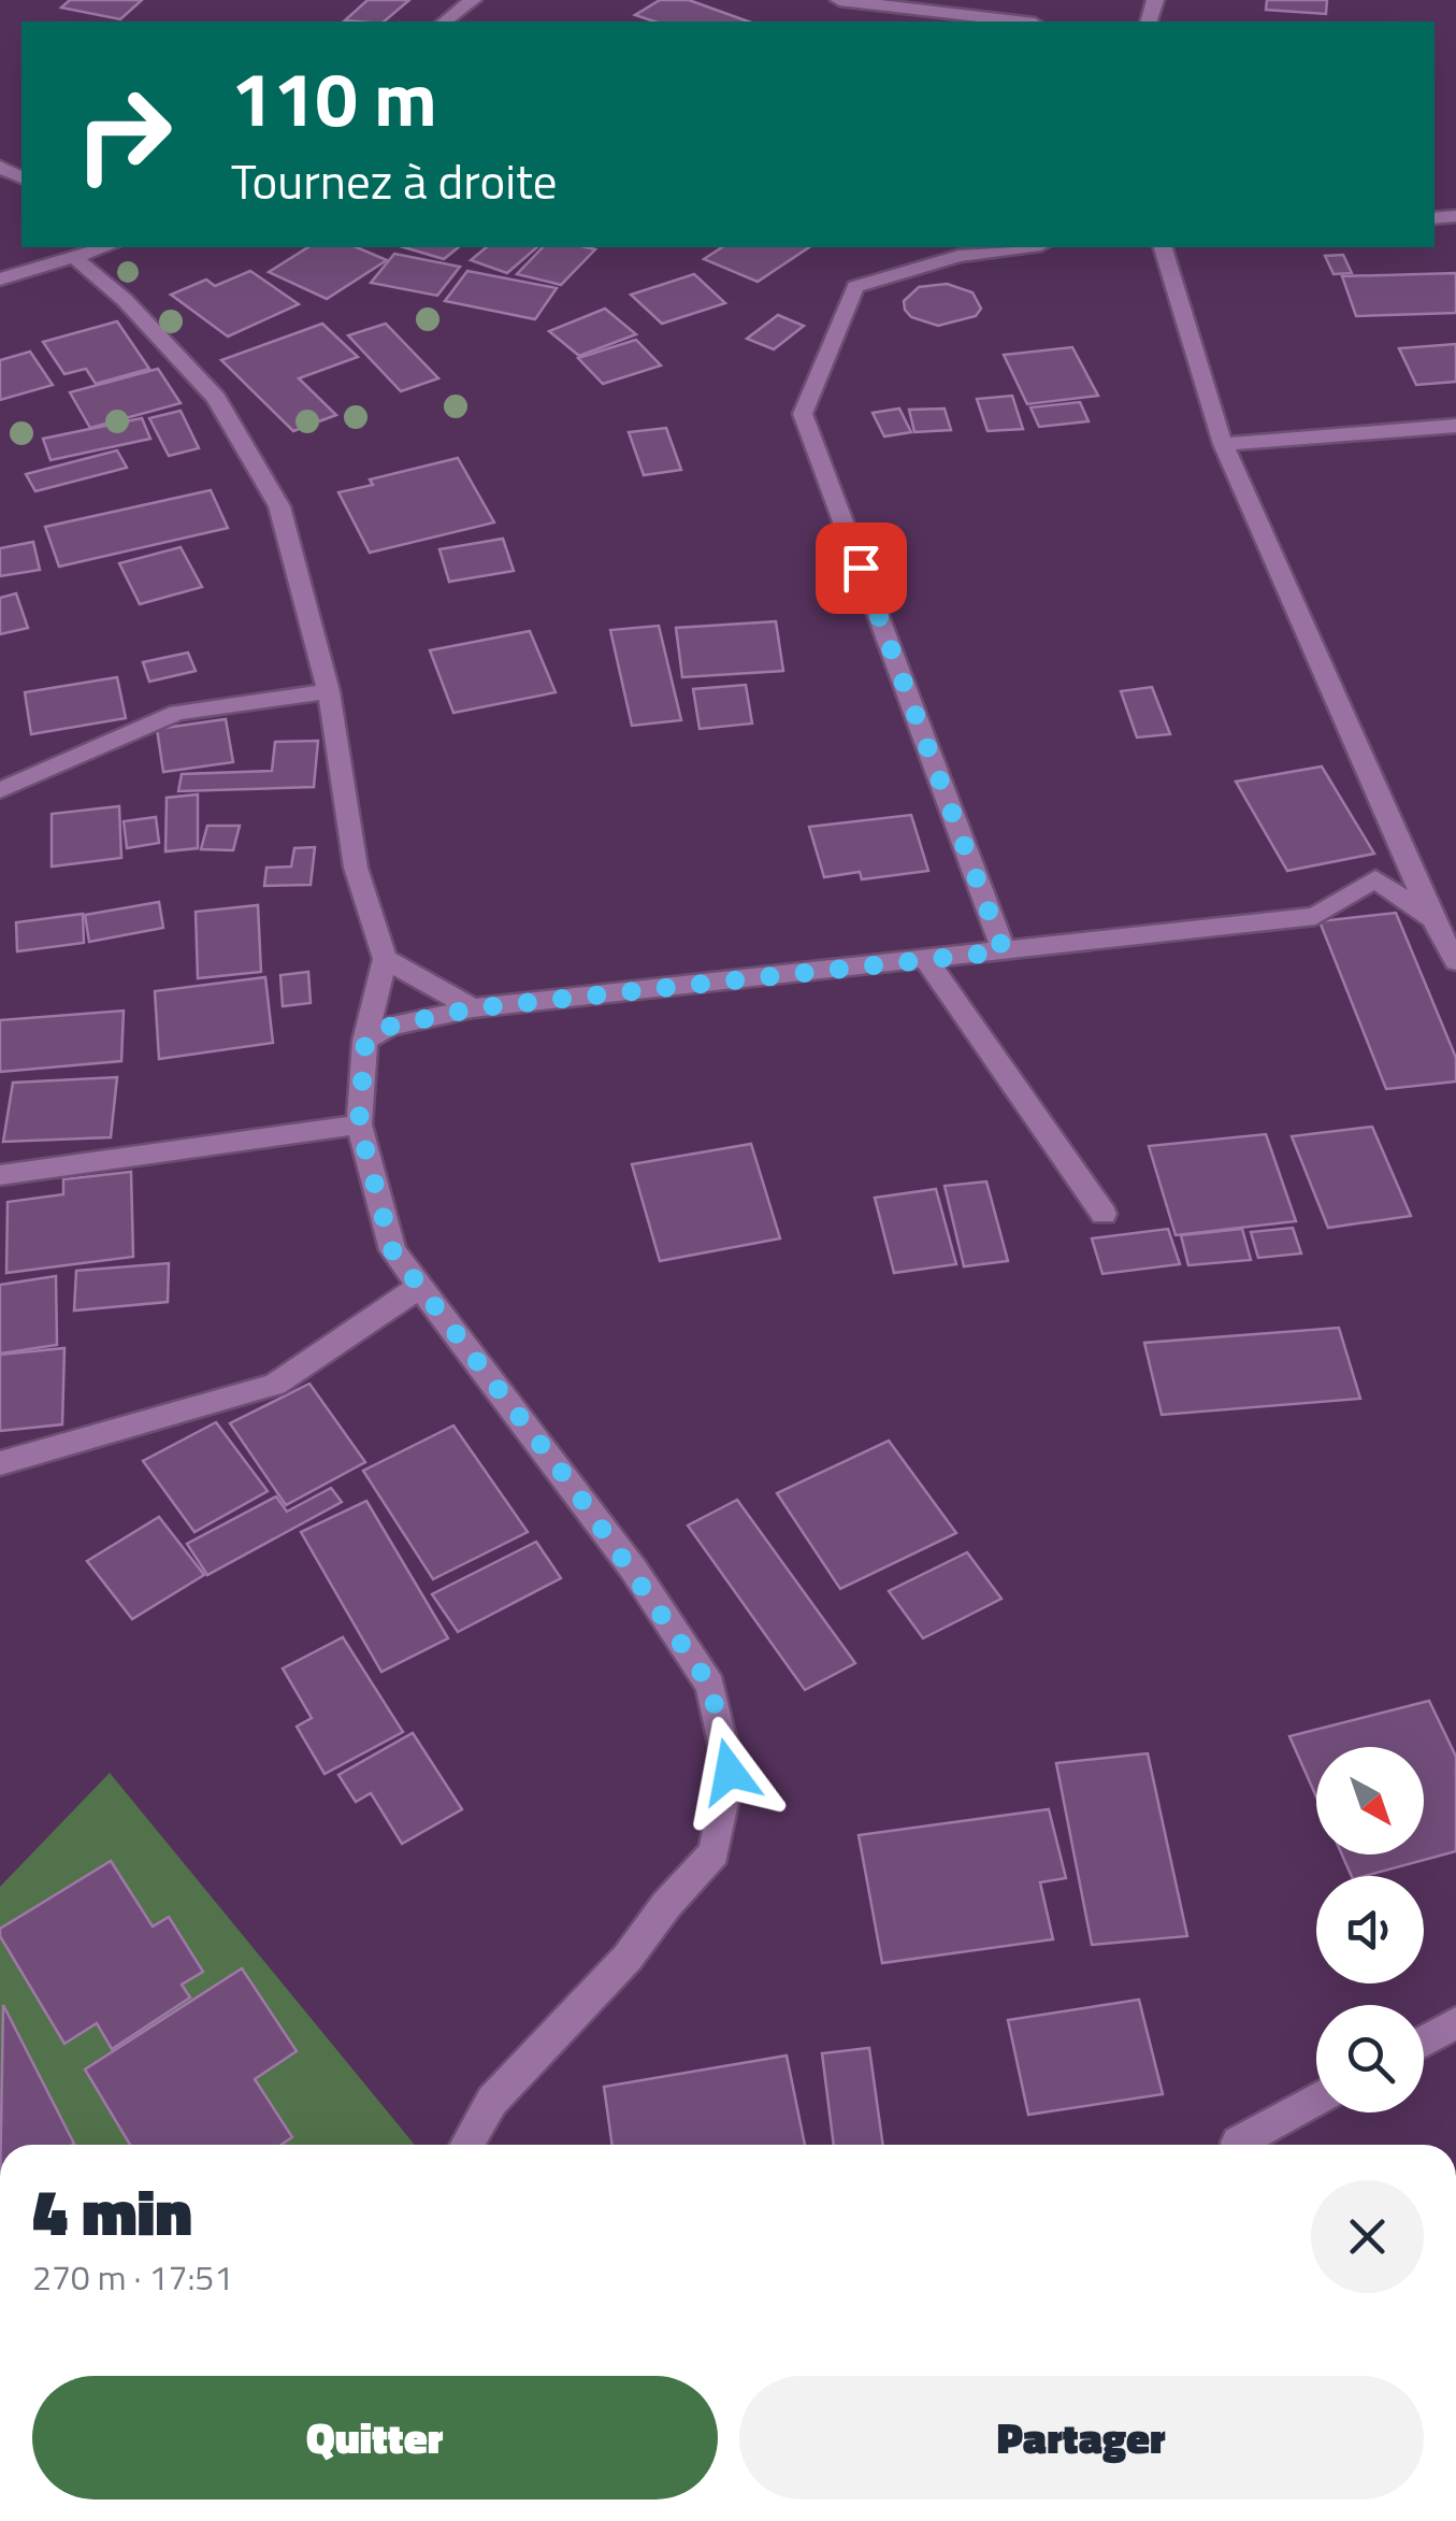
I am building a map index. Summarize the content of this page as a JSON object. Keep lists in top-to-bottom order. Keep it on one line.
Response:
{"north":"bottom right","page":{"turn":["110 m","Tournez à droite"],"heading":["4 min","270 m · 17:51"],"buttons":["Quitter","Partager"]}}
